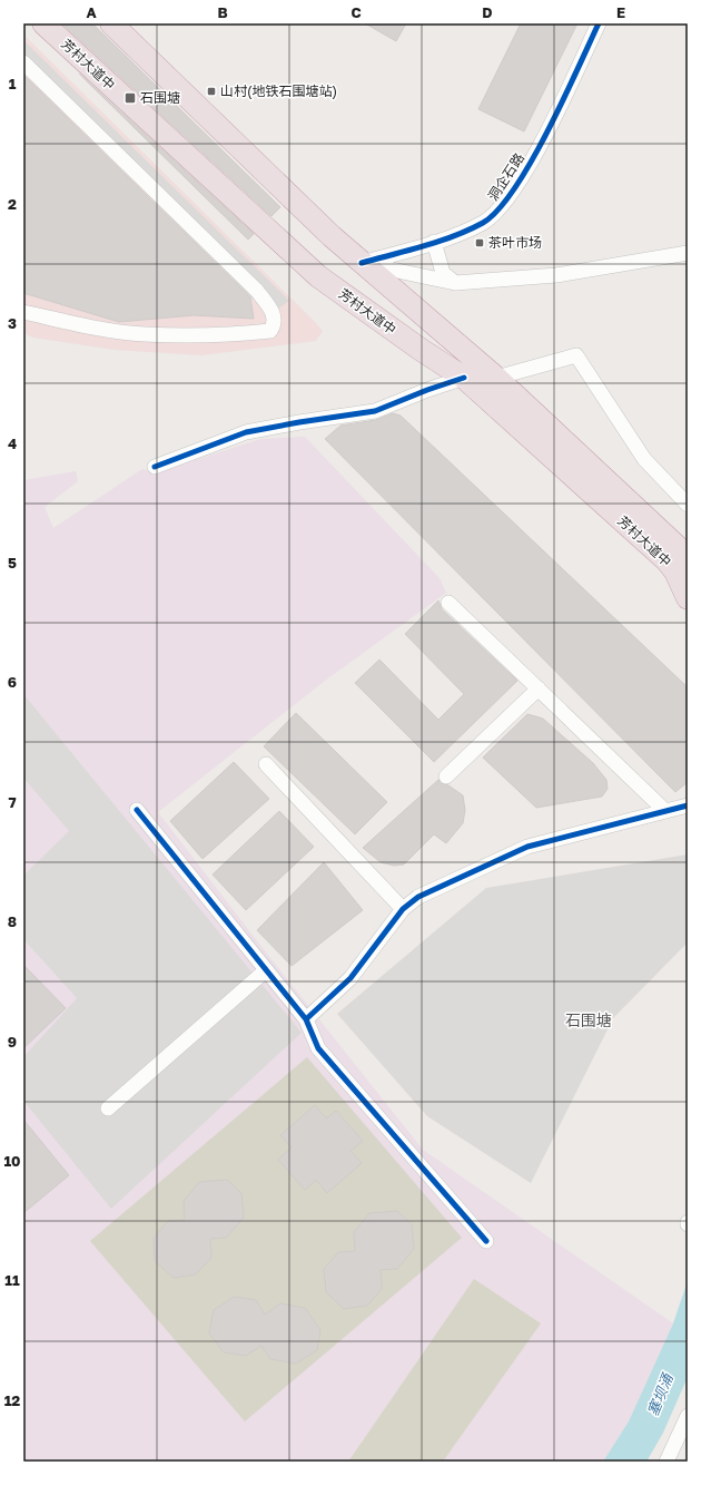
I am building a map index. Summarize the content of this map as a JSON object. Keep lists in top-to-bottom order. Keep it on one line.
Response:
{"streets":{"highway":["芳村大道中"],"street":["洞企石路"]},"crossings":[["芳村大道中","洞企石路"]],"districts":["石围塘"],"water":["塞坝涌"],"places":{"transit":["山村(地铁石围塘站)","石围塘","茶叶市场"]},"grid":{"columns":["A","B","C","D","E"],"rows":["1","2","3","4","5","6","7","8","9","10","11","12"]}}
